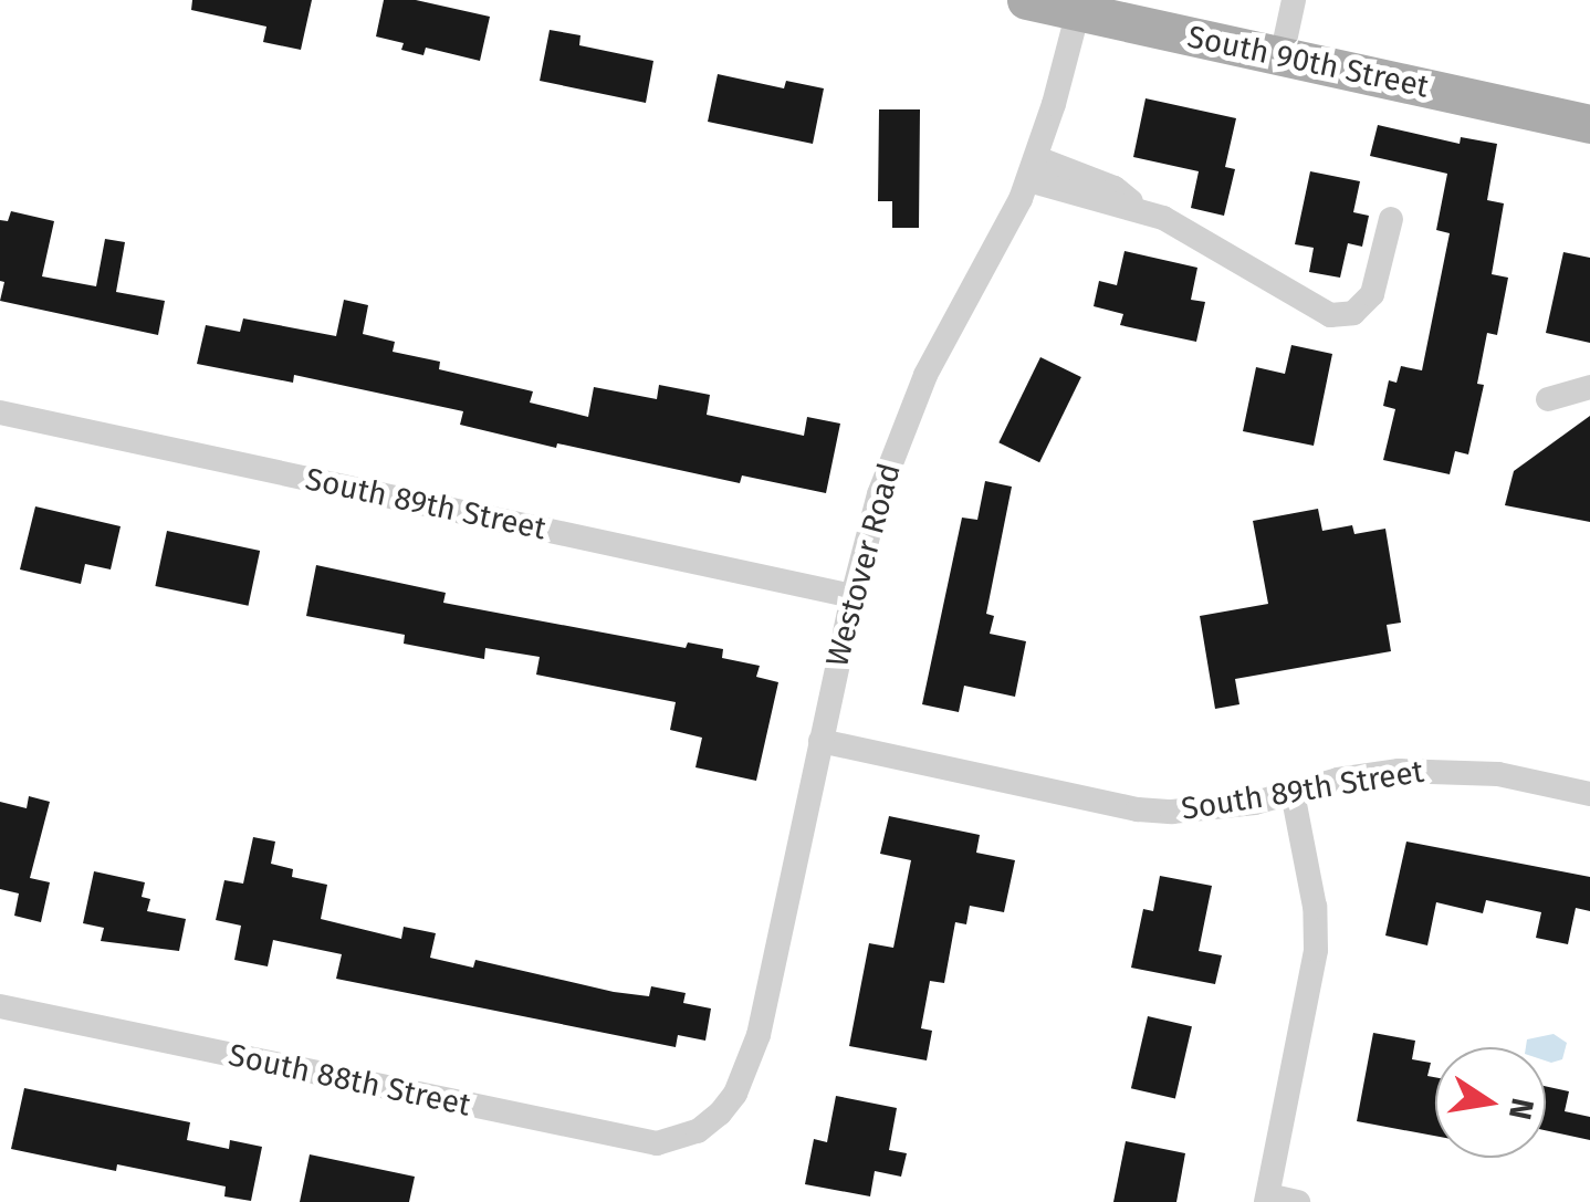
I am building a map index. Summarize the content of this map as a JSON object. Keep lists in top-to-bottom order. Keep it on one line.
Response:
{"streets":{"main road":["South 90th Street"],"street":["South 89th Street","Westover Road","South 88th Street"]},"crossings":[["South 90th Street","Westover Road"],["South 89th Street","Westover Road"],["Westover Road","South 88th Street"]],"north":"right"}
